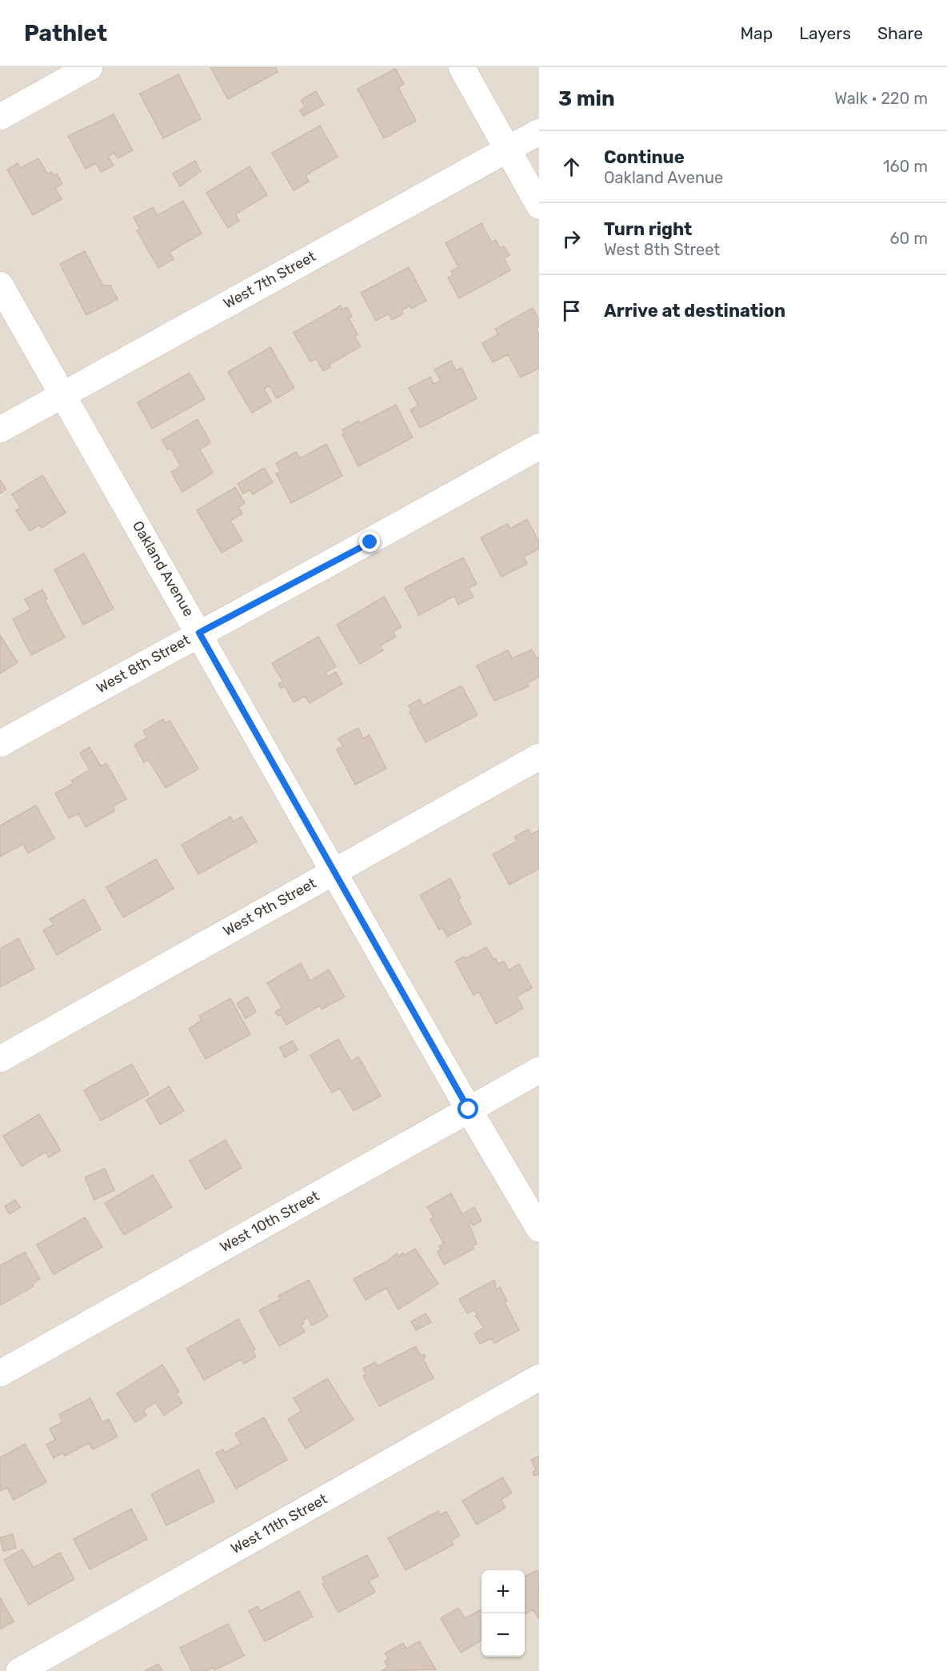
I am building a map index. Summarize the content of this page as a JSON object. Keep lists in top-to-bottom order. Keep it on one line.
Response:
{"streets":{"street":["West 7th Street","Oakland Avenue","West 8th Street","West 9th Street","West 10th Street","West 11th Street"]},"crossings":[["West 7th Street","Oakland Avenue"],["Oakland Avenue","West 8th Street"],["Oakland Avenue","West 9th Street"],["Oakland Avenue","West 10th Street"]],"page":{"header":"Pathlet","nav":["Map","Layers","Share"],"heading":["3 min","Walk · 220 m"],"list":[["Continue","Oakland Avenue","160 m"],["Turn right","West 8th Street","60 m"],"Arrive at destination"],"map_buttons":["+","−"]}}
